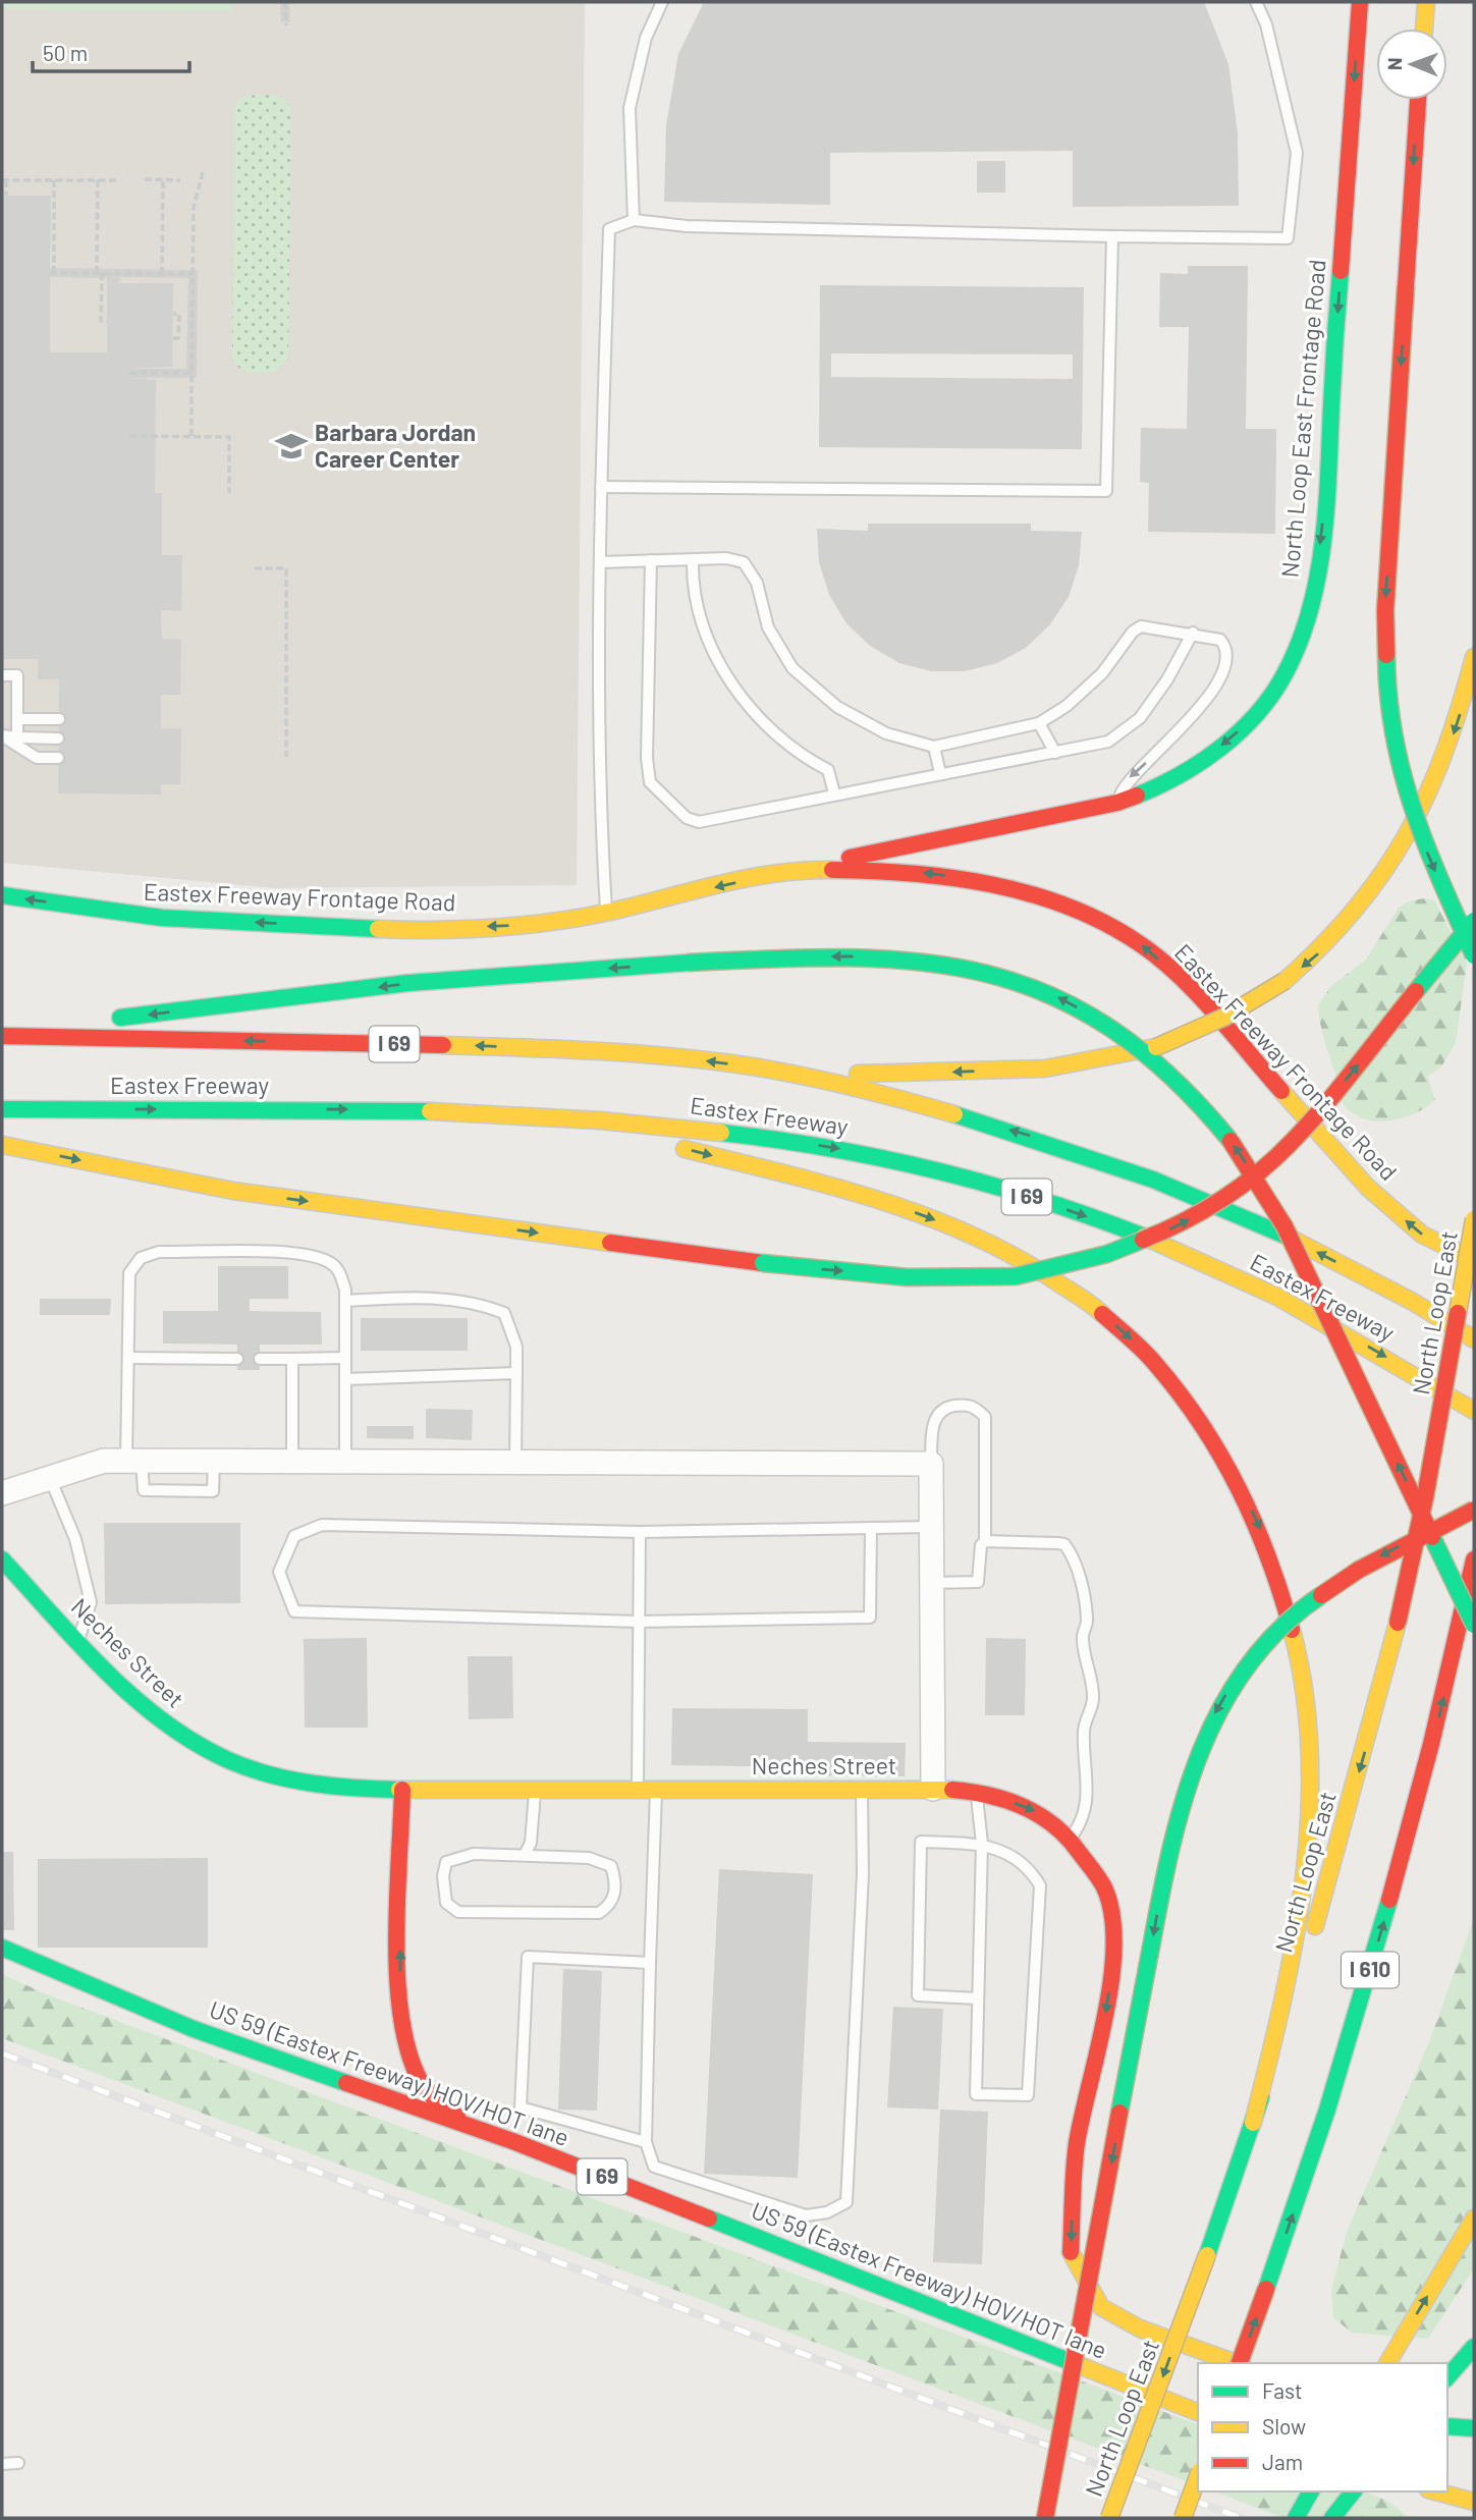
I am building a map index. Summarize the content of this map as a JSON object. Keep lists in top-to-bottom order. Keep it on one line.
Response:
{"streets":{"main road":["North Loop East Frontage Road","Eastex Freeway Frontage Road","I 69","Eastex Freeway","North Loop East","Neches Street","I 610","US 59 (Eastex Freeway) HOV/HOT lane"]},"crossings":[["North Loop East Frontage Road","Eastex Freeway Frontage Road"]],"one_way":["Eastex Freeway Frontage Road"],"places":{"school or university":["Barbara Jordan Career Center"]},"legend":["Fast","Slow","Jam"],"scale_bar":"50 m","north":"left"}
